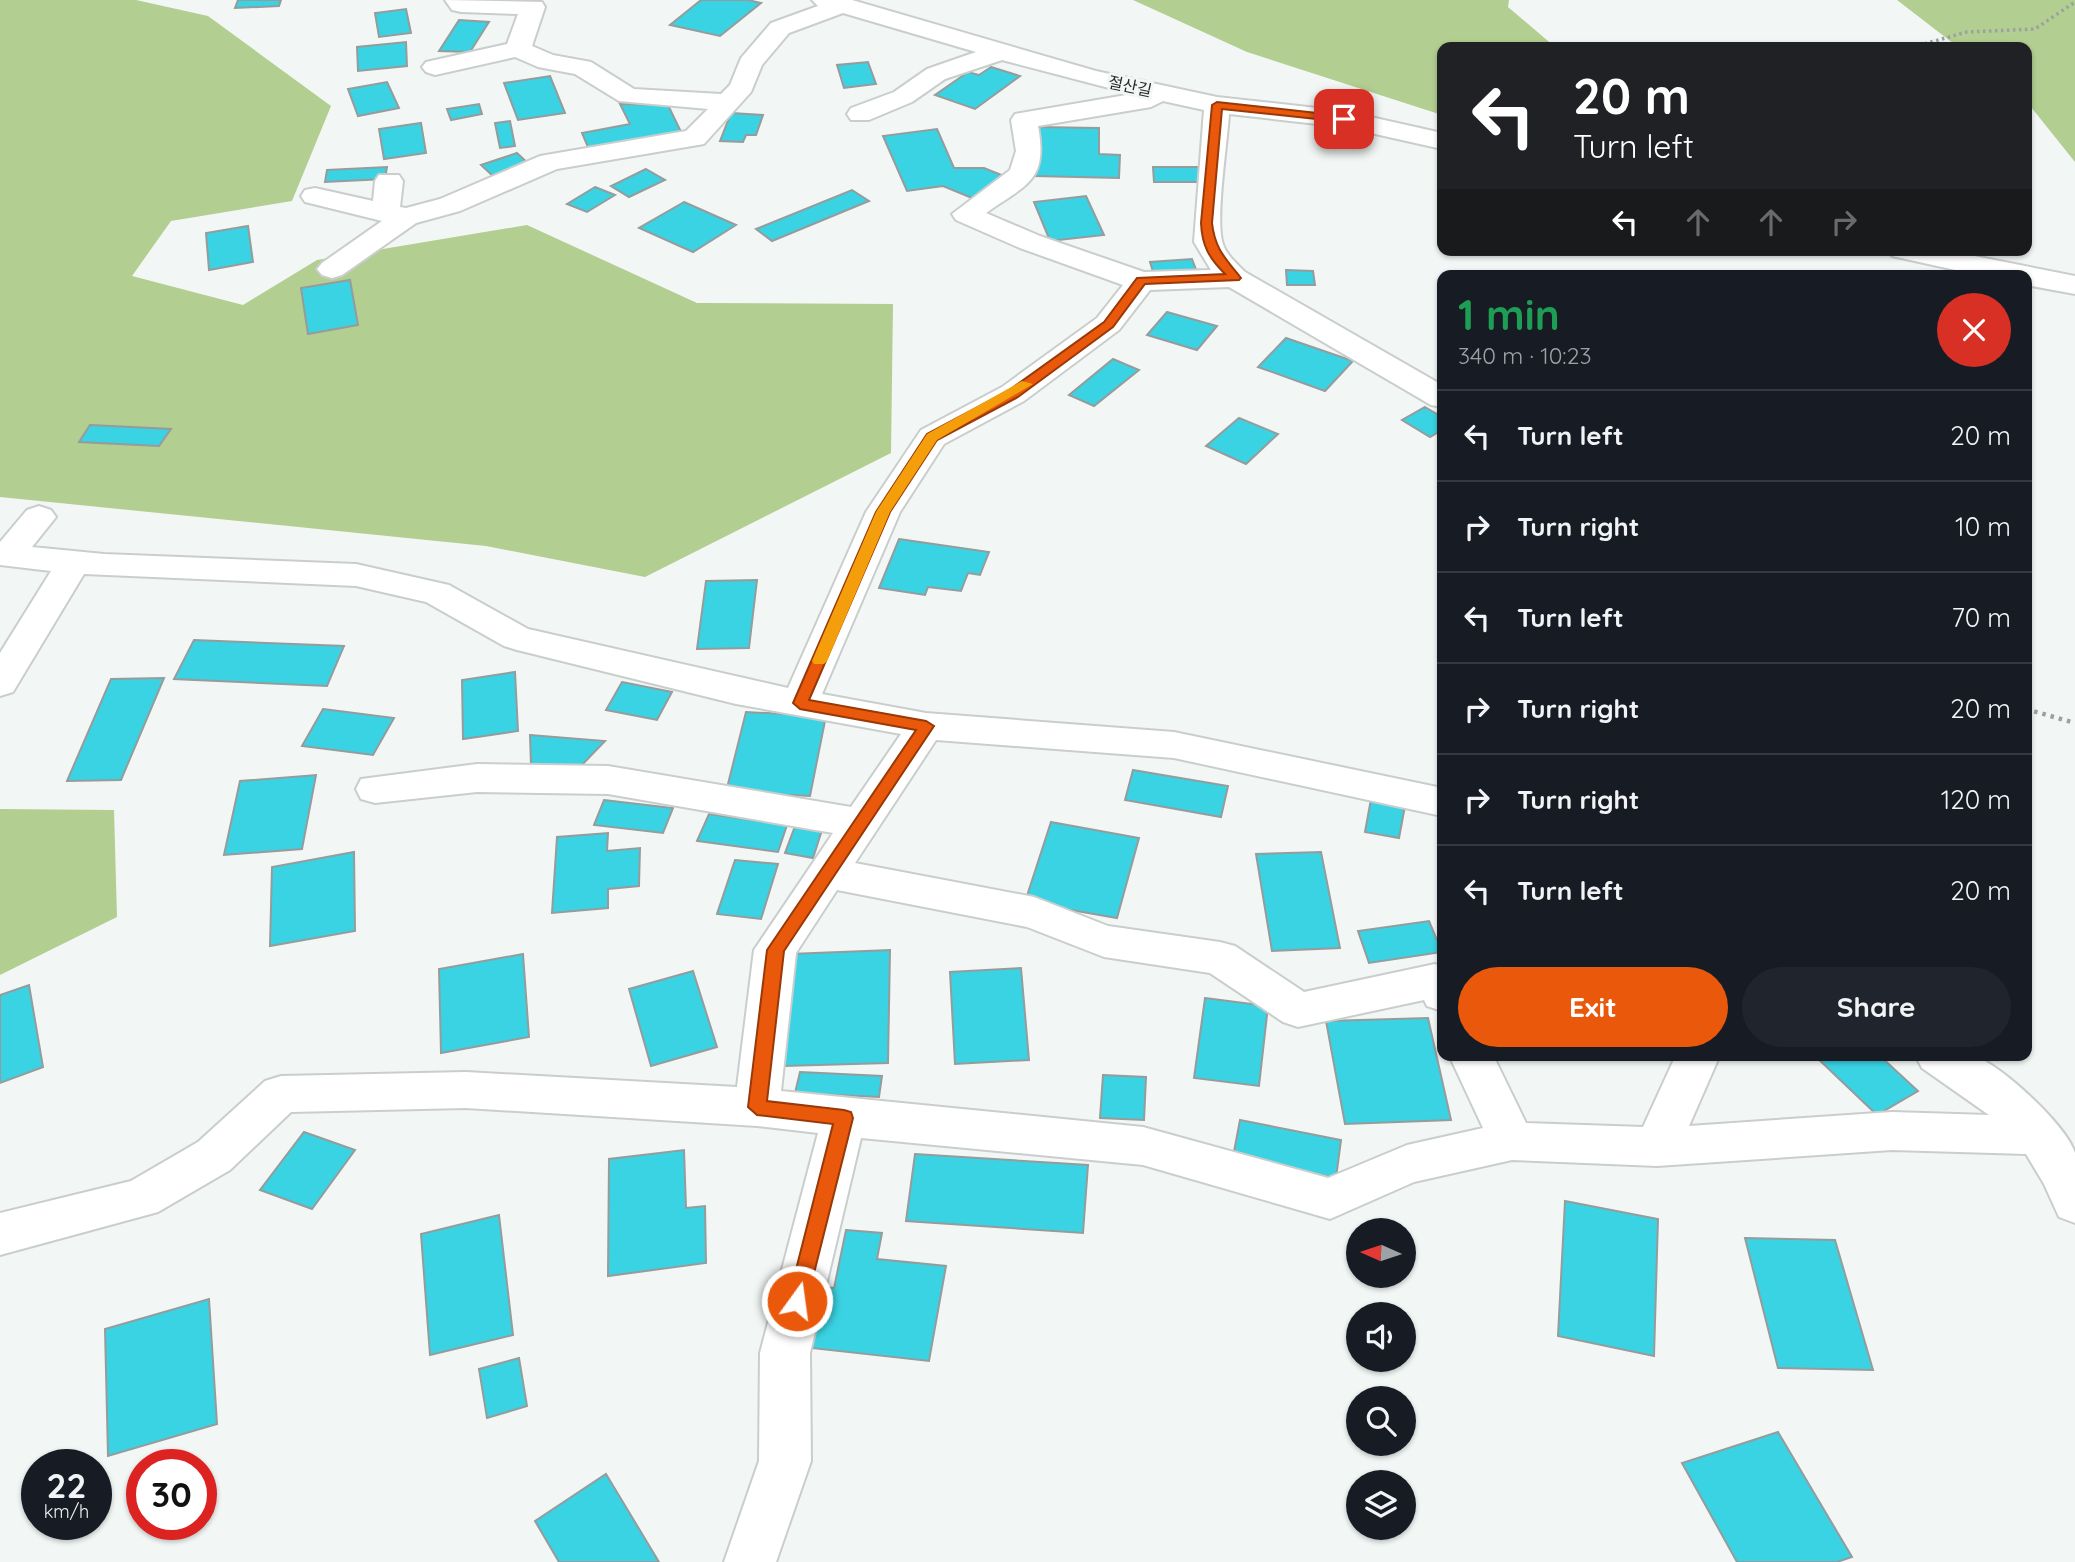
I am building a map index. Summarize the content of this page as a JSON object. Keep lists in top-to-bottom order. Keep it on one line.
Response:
{"streets":{"street":["절산길"]},"north":"left","page":{"turn":["20 m","Turn left"],"heading":["1 min","340 m · 10:23"],"list":[{"name":"Turn left","value":"20 m"},{"name":"Turn right","value":"10 m"},{"name":"Turn left","value":"70 m"},{"name":"Turn right","value":"20 m"},{"name":"Turn right","value":"120 m"},{"name":"Turn left","value":"20 m"}],"buttons":["Exit","Share"],"speed":"22 km/h","limit":"30"}}
